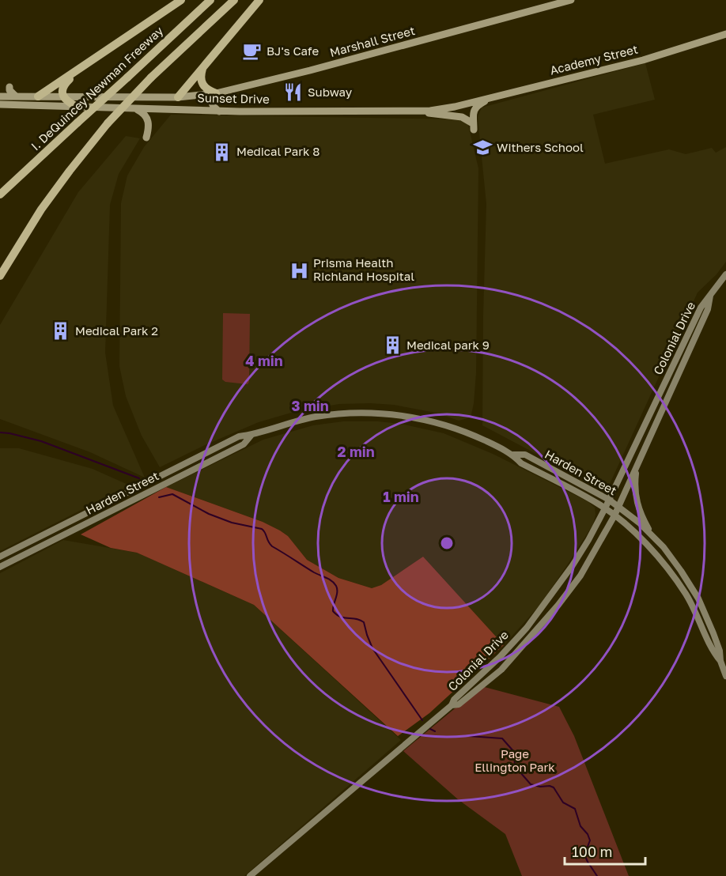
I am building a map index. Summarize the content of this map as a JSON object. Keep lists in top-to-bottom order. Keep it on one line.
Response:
{"streets":{"highway":["I. DeQuincey Newman Freeway"],"main road":["Marshall Street","Academy Street","Sunset Drive","Colonial Drive","Harden Street"]},"crossings":[["Academy Street","Sunset Drive"],["Colonial Drive","Harden Street"]],"parks":["Page Ellington Park"],"places":{"cafe":["BJ's Cafe"],"restaurant":["Subway"],"school or university":["Withers School"],"building":["Medical Park 8","Medical Park 2","Medical park 9"],"hospital":["Prisma Health Richland Hospital"]},"scale_bar":"100 m","rings":["4 min","3 min","2 min","1 min"]}
